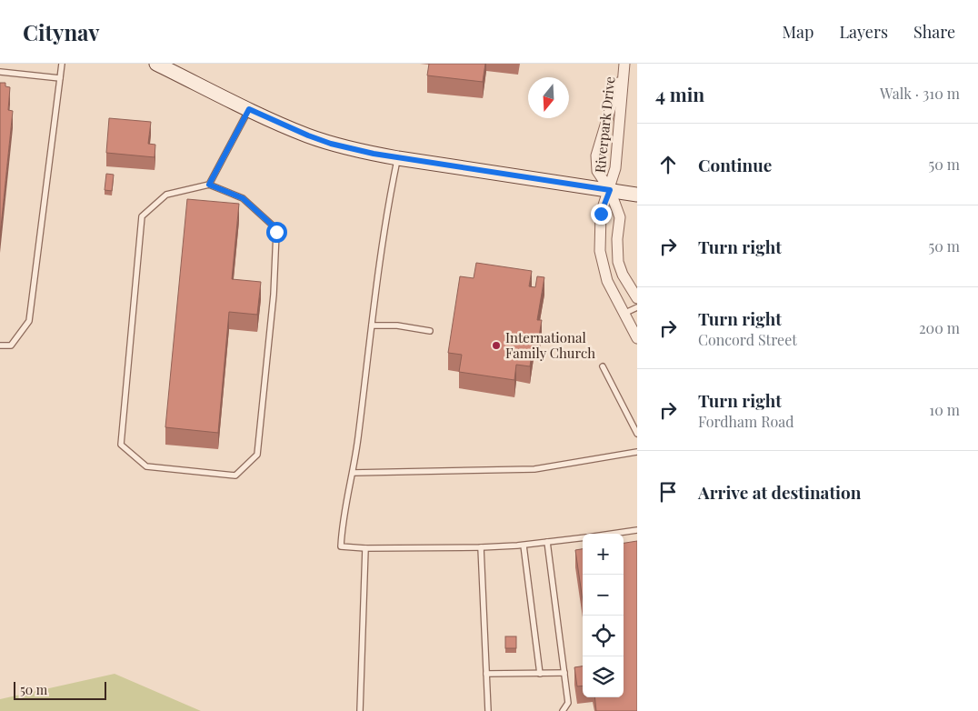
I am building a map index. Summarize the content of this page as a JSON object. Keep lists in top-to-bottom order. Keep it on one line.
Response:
{"streets":{"street":["Riverpark Drive"]},"places":["International Family Church"],"scale_bar":"50 m","north":"bottom","page":{"header":"Citynav","nav":["Map","Layers","Share"],"heading":["4 min","Walk · 310 m"],"list":[["Continue","50 m"],["Turn right","50 m"],["Turn right","Concord Street","200 m"],["Turn right","Fordham Road","10 m"],"Arrive at destination"],"map_buttons":["+","−"],"scale":"50 m"}}
